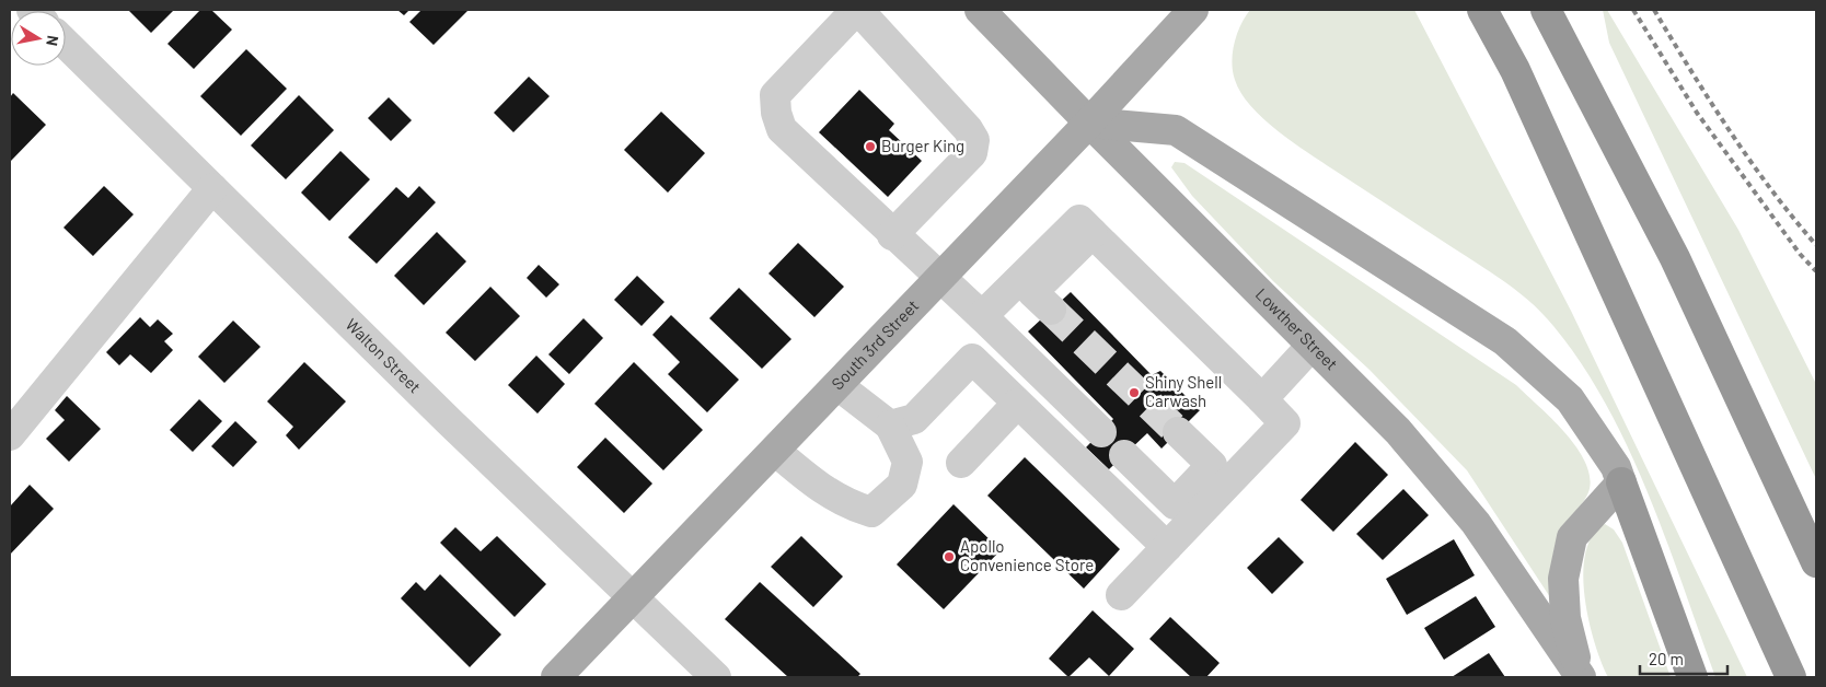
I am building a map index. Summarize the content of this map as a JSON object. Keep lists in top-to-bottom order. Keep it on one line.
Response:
{"streets":{"main road":["Lowther Street","South 3rd Street"],"street":["Walton Street"]},"crossings":[["Lowther Street","South 3rd Street"],["South 3rd Street","Walton Street"]],"places":["Burger King","Shiny Shell Carwash","Apollo Convenience Store"],"scale_bar":"20 m","north":"right"}
